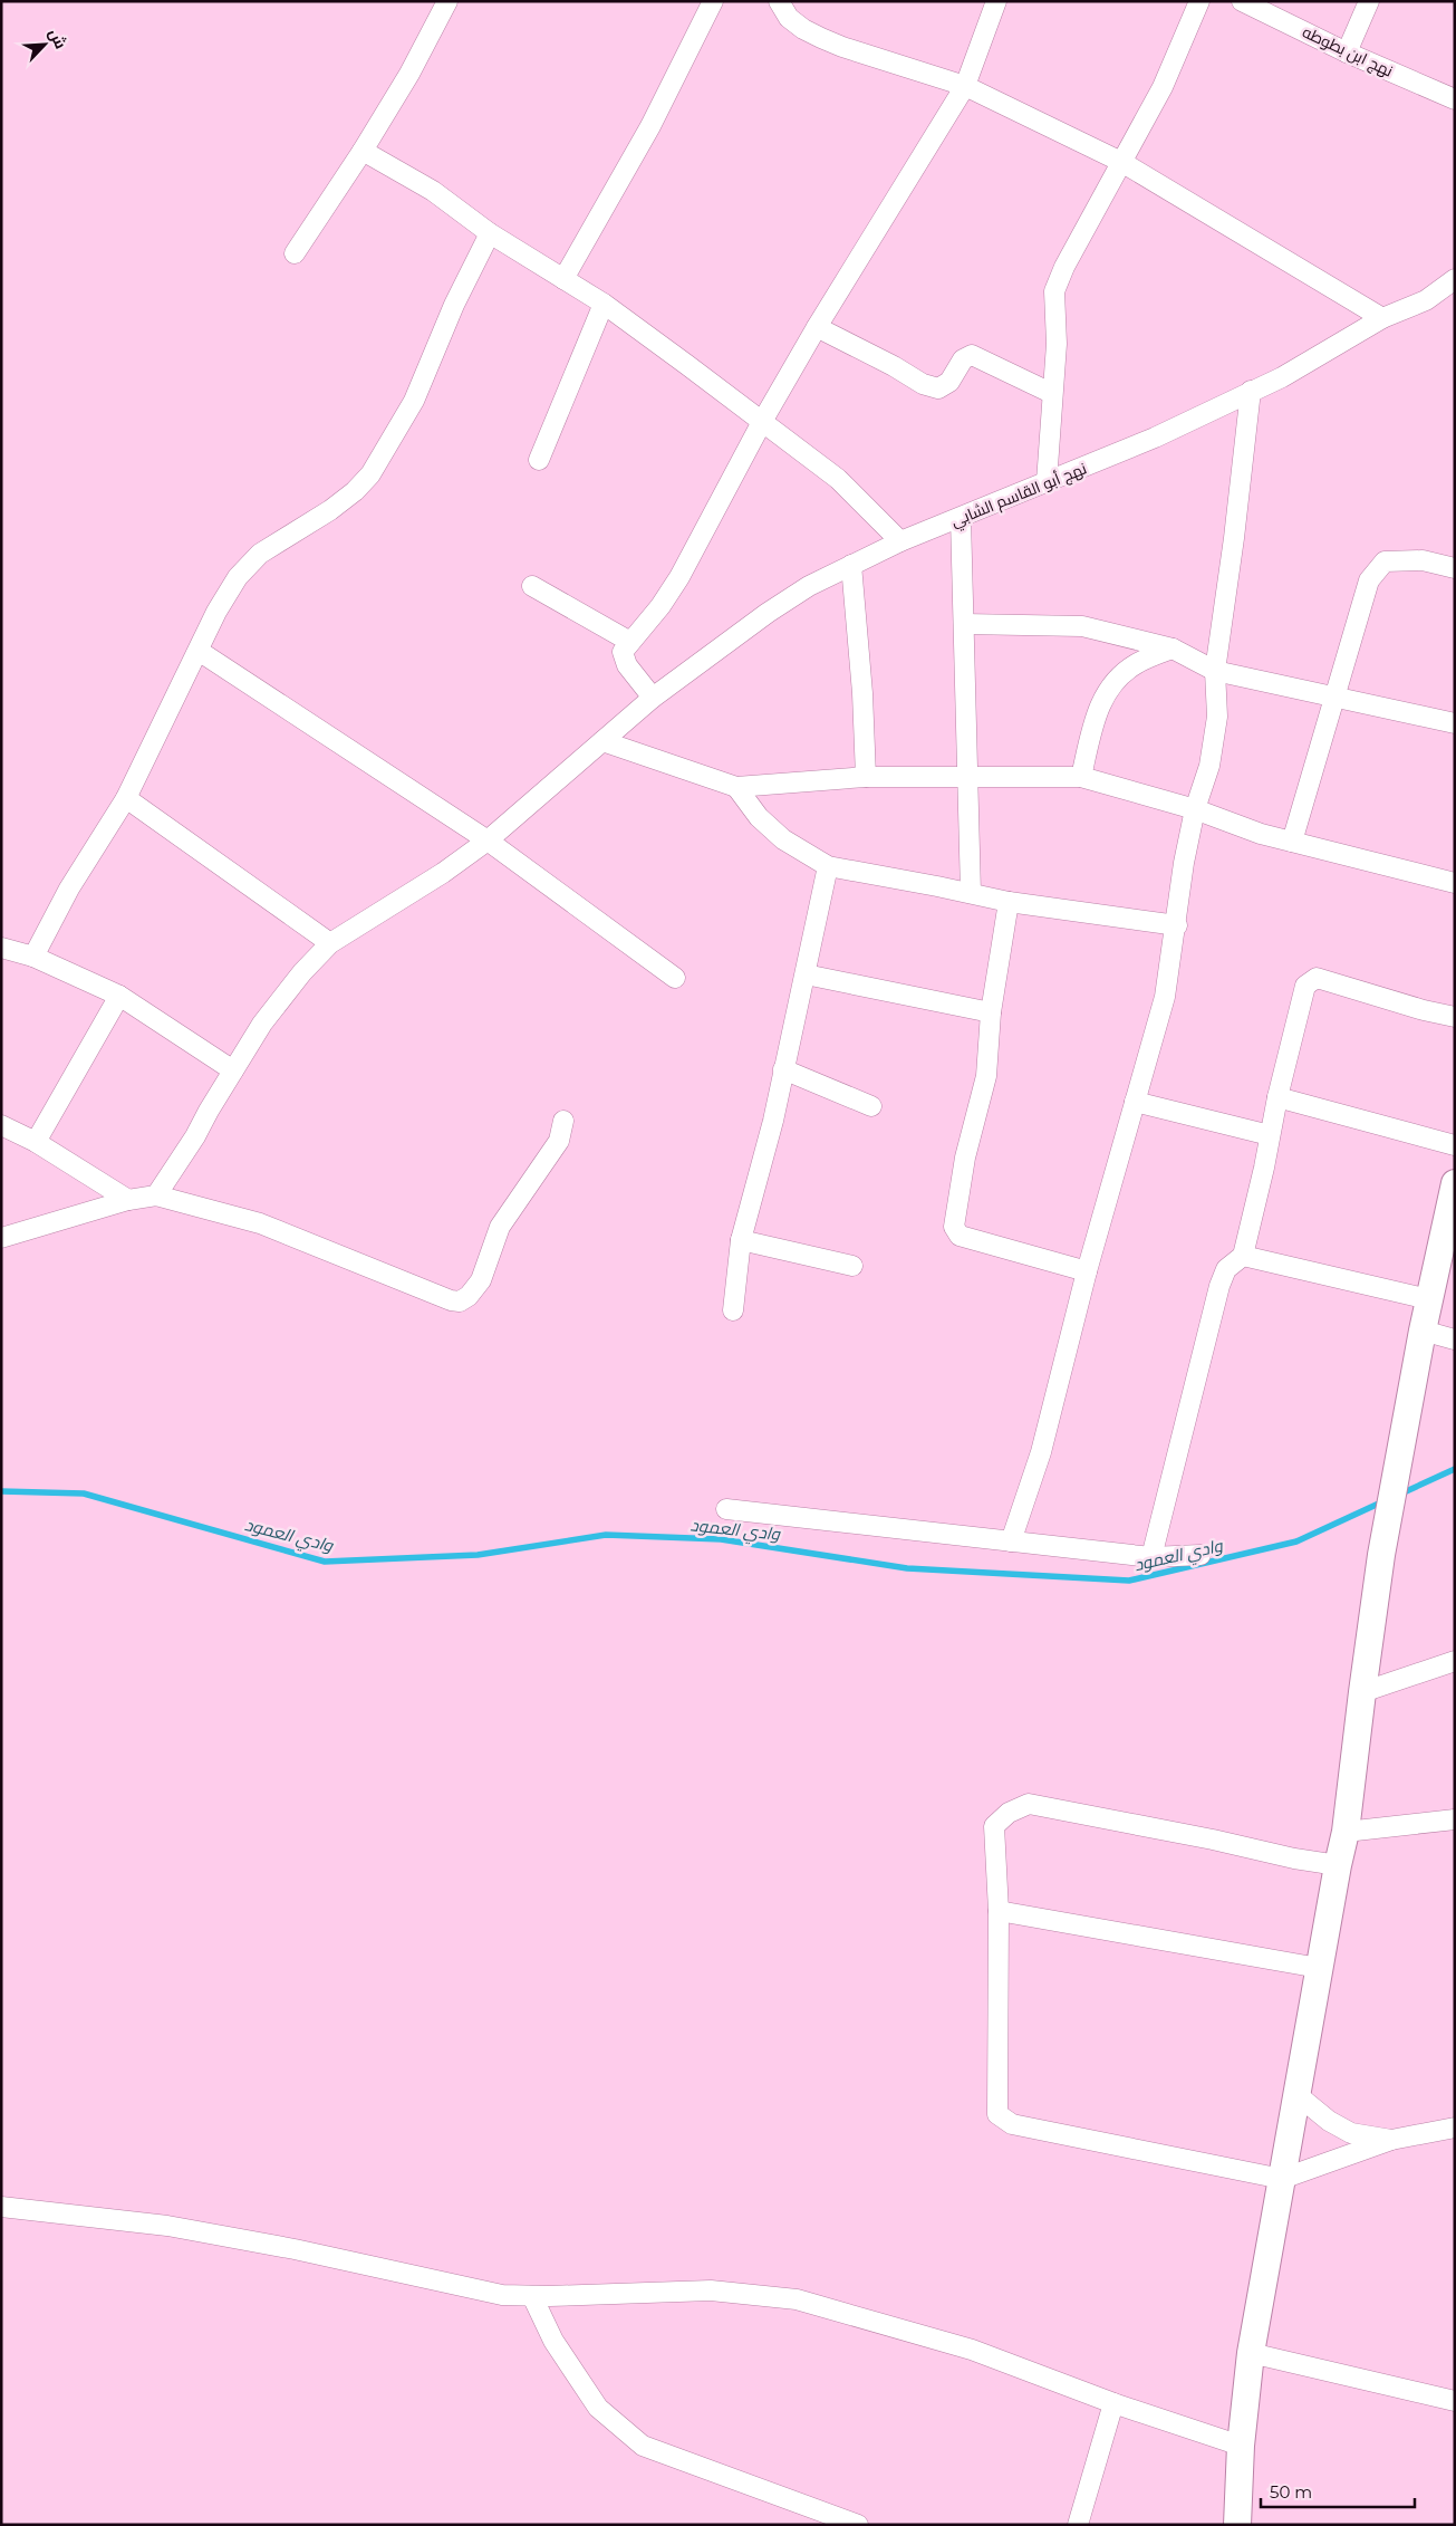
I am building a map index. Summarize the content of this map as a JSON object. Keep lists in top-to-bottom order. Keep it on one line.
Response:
{"streets":{"street":["نهج ابن بطوطه","نهج أبو القاسم الشابي"]},"water":["وادي العمود"],"scale_bar":"50 m","north":"top right"}
